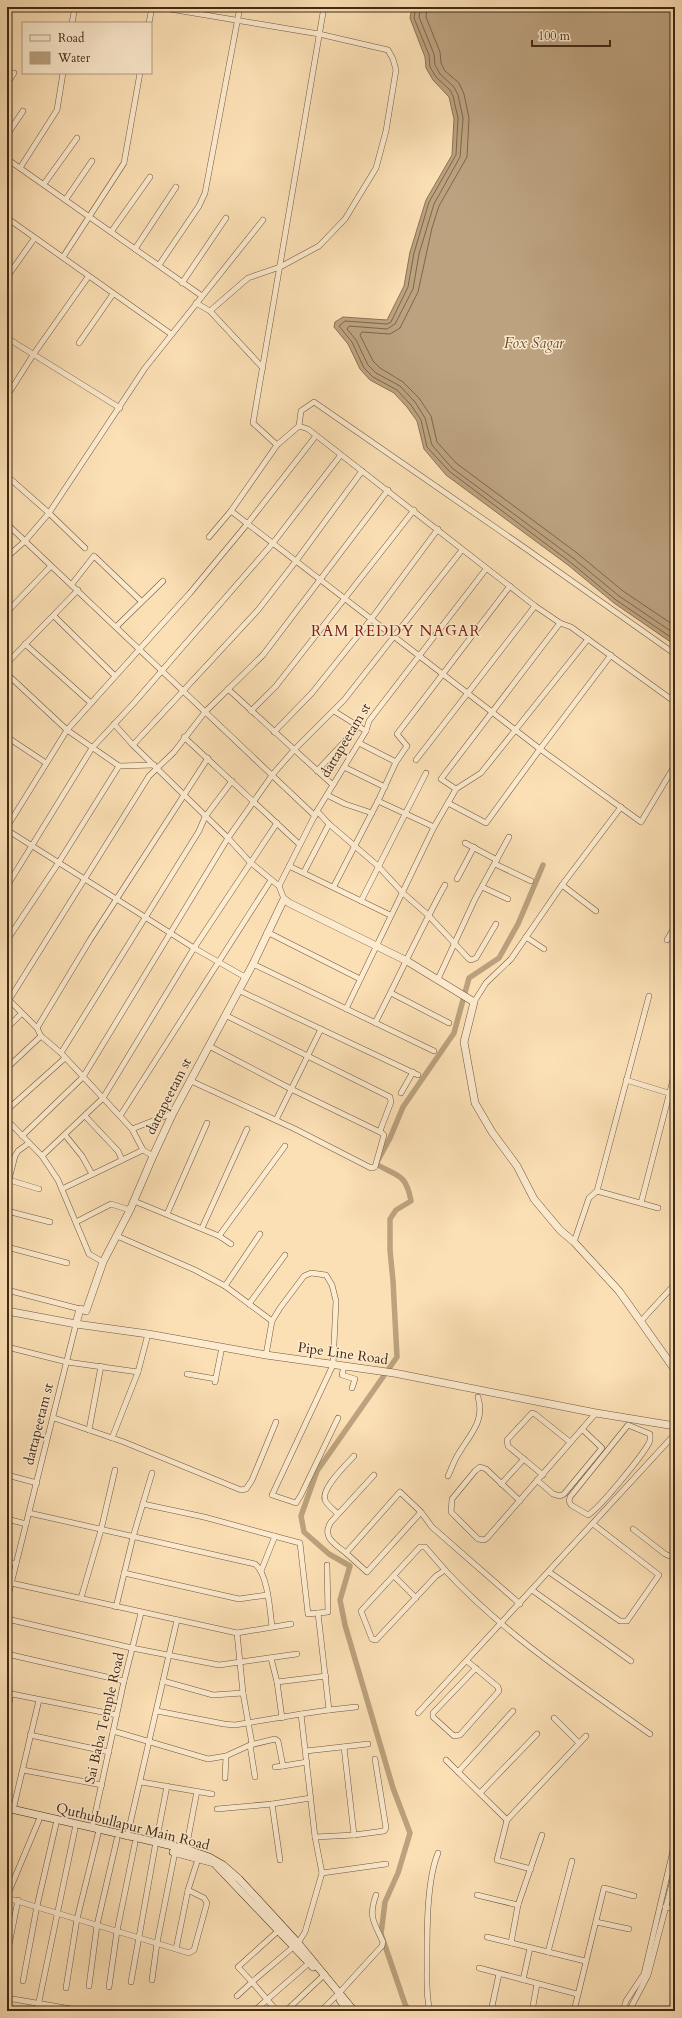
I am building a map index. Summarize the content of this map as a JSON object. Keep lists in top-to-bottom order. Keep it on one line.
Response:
{"streets":{"street":["dattapeetam st","Pipe Line Road","Sai Baba Temple Road","Quthubullapur Main Road"]},"crossings":[["dattapeetam st","Pipe Line Road"],["Sai Baba Temple Road","Quthubullapur Main Road"]],"districts":["RAM REDDY NAGAR"],"water":["Fox Sagar"],"legend":["Road","Water"],"scale_bar":"100 m"}
